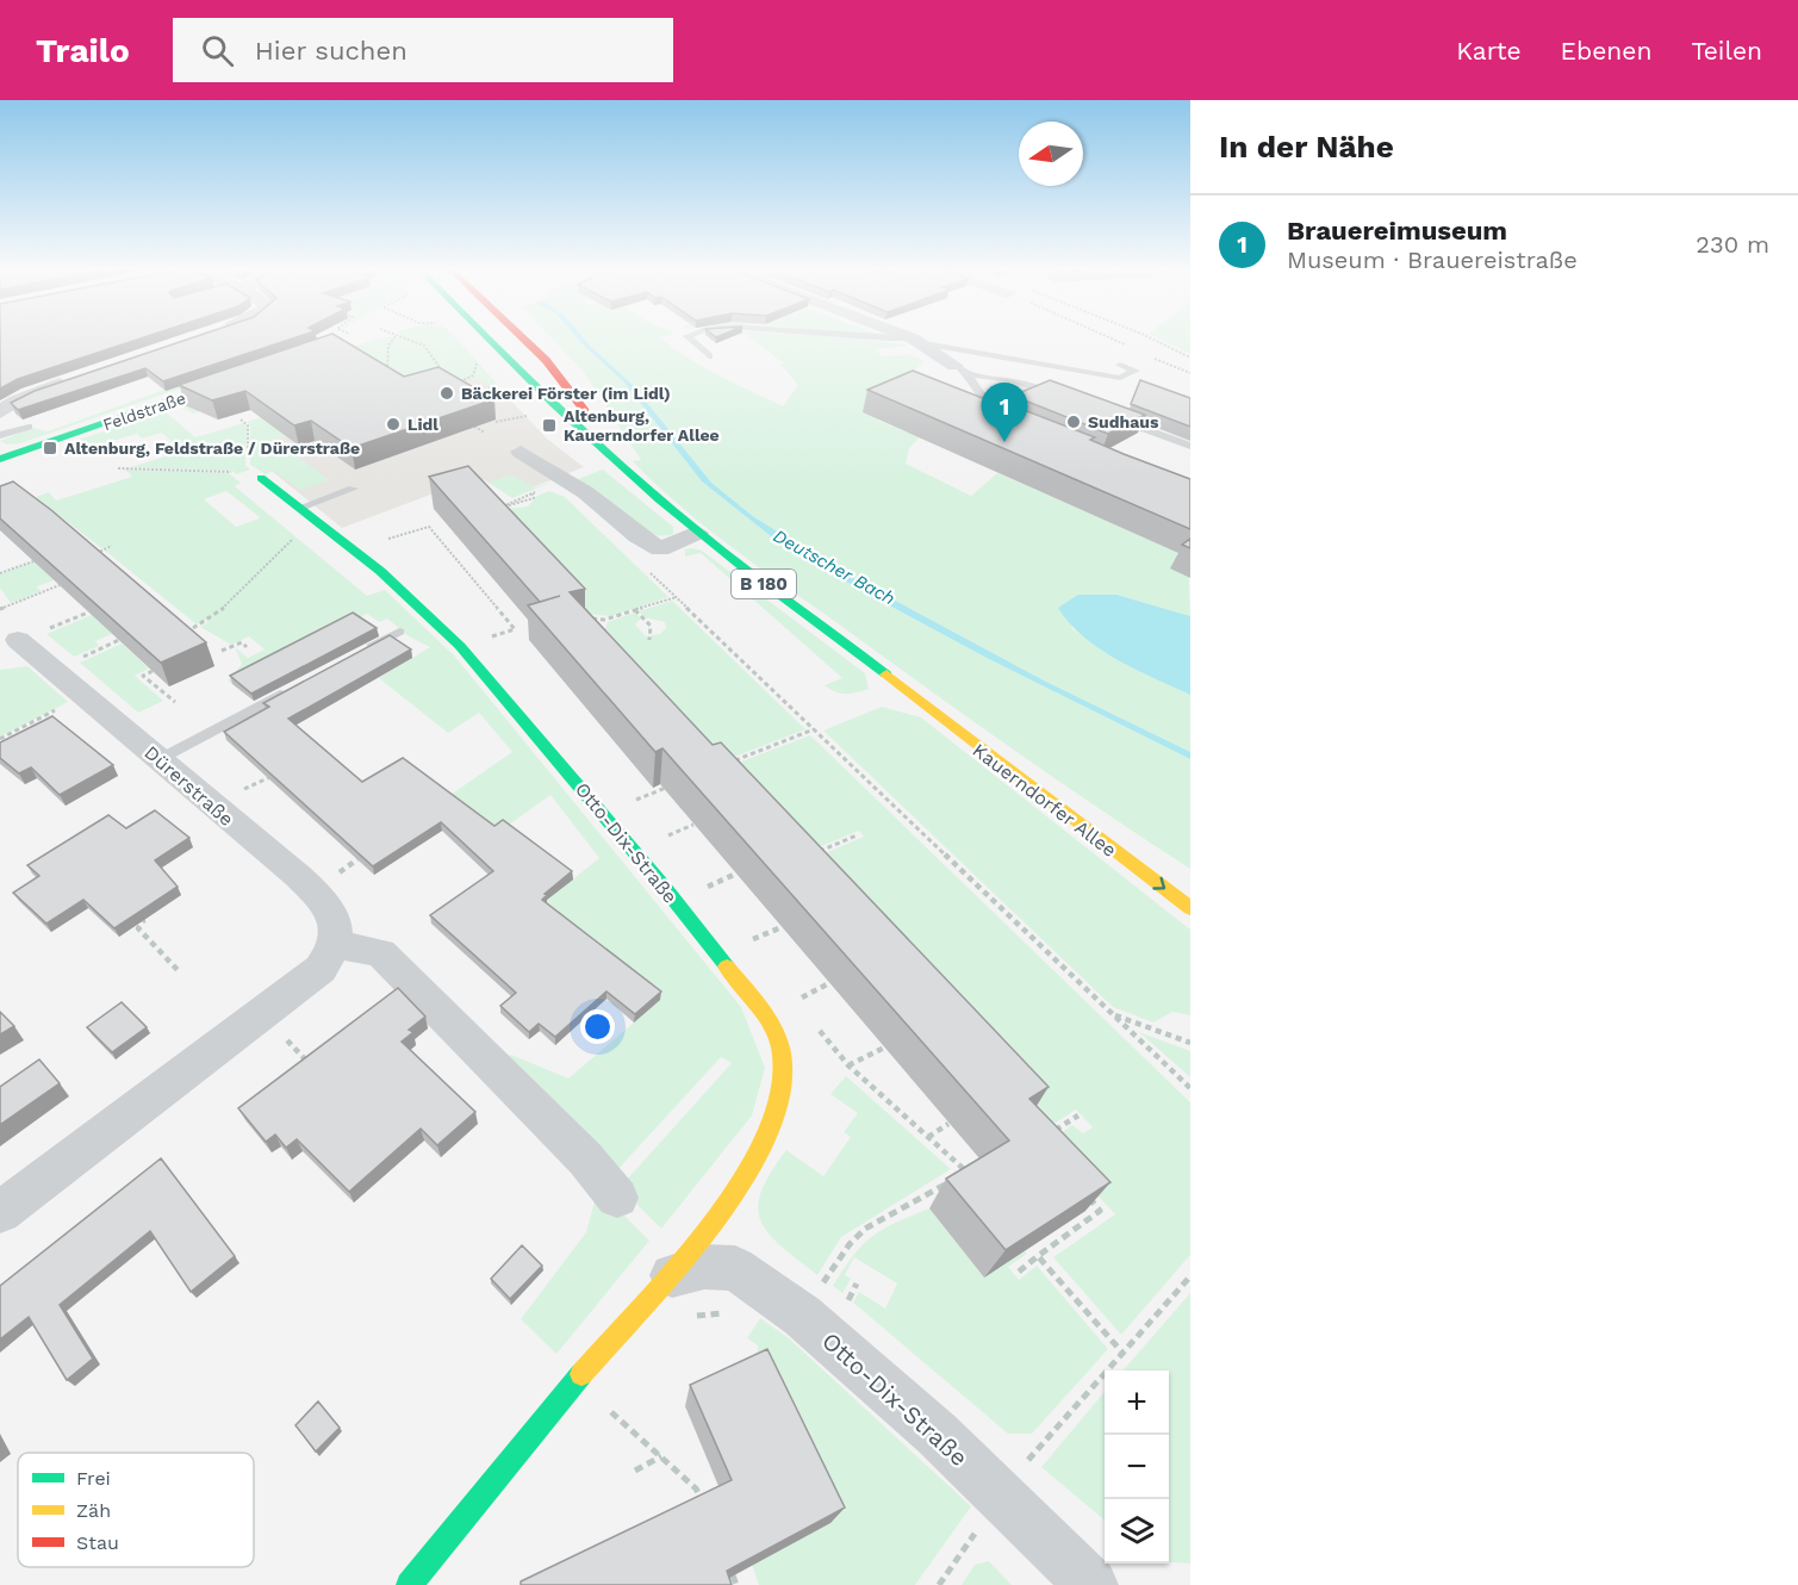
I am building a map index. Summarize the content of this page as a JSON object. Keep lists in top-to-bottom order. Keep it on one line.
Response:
{"streets":{"main road":["Feldstraße","B 180","Kauerndorfer Allee","Otto-Dix-Straße"],"street":["Dürerstraße"]},"water":["Deutscher Bach"],"places":{"other":["Bäckerei Förster (im Lidl)","Sudhaus","Lidl"],"transit":["Altenburg, Kauerndorfer Allee","Altenburg, Feldstraße / Dürerstraße"]},"legend":["Frei","Zäh","Stau"],"north":"left","page":{"header":"Trailo","search":"Hier suchen","nav":["Karte","Ebenen","Teilen"],"heading":"In der Nähe","list":[{"mark":"1","name":"Brauereimuseum","note":"Museum · Brauereistraße","value":"230 m"}],"pins":"1","map_buttons":["+","−"]}}
